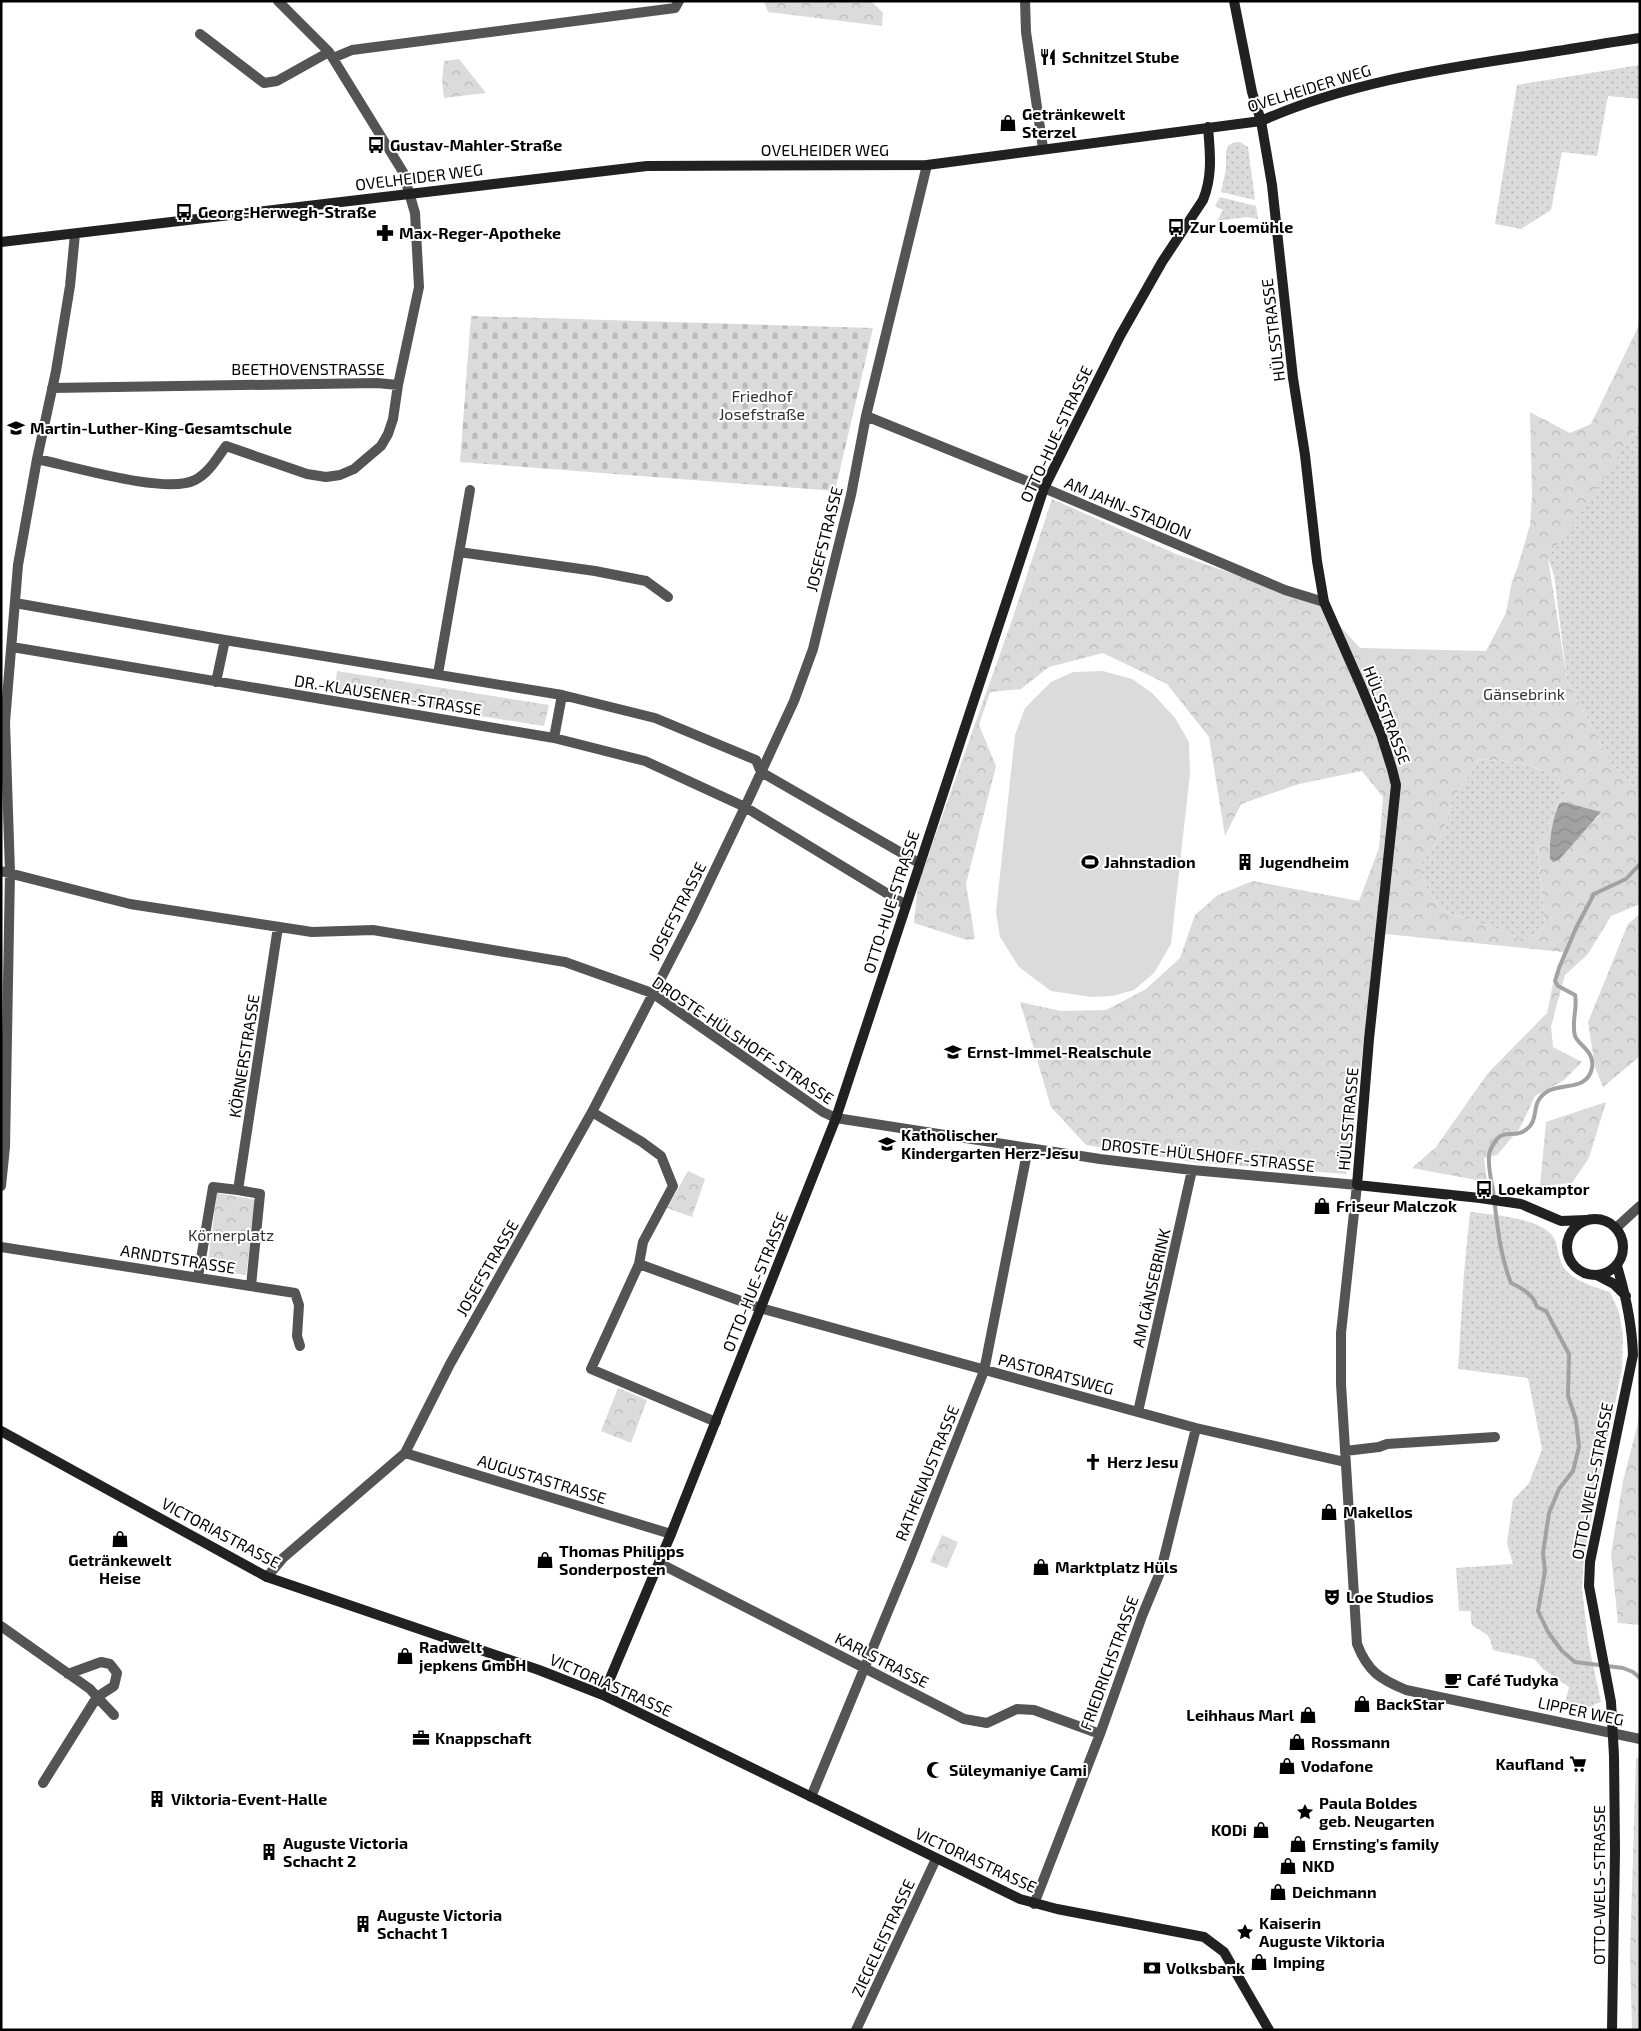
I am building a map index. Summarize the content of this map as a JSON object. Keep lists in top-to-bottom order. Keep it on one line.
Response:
{"streets":{"main road":["OVELHEIDER WEG","HÜLSSTRASSE","OTTO-HUE-STRASSE","OTTO-WELS-STRASSE","VICTORIASTRASSE"],"street":["BEETHOVENSTRASSE","AM JAHN-STADION","JOSEFSTRASSE","DR.-KLAUSENER-STRASSE","DROSTE-HÜLSHOFF-STRASSE","KÖRNERSTRASSE","ARNDTSTRASSE","AM GÄNSEBRINK","PASTORATSWEG","RATHENAUSTRASSE","AUGUSTASTRASSE","KARLSTRASSE","FRIEDRICHSTRASSE","LIPPER WEG","ZIEGELEISTRASSE"]},"crossings":[["OVELHEIDER WEG","HÜLSSTRASSE"],["OVELHEIDER WEG","BEETHOVENSTRASSE"],["OVELHEIDER WEG","OTTO-HUE-STRASSE"],["OVELHEIDER WEG","JOSEFSTRASSE"],["HÜLSSTRASSE","AM JAHN-STADION"],["HÜLSSTRASSE","DROSTE-HÜLSHOFF-STRASSE"],["HÜLSSTRASSE","PASTORATSWEG"],["HÜLSSTRASSE","LIPPER WEG"],["OTTO-HUE-STRASSE","AM JAHN-STADION"],["OTTO-HUE-STRASSE","DR.-KLAUSENER-STRASSE"],["OTTO-HUE-STRASSE","DROSTE-HÜLSHOFF-STRASSE"],["OTTO-HUE-STRASSE","PASTORATSWEG"],["OTTO-HUE-STRASSE","AUGUSTASTRASSE"],["OTTO-HUE-STRASSE","VICTORIASTRASSE"],["OTTO-HUE-STRASSE","KARLSTRASSE"],["AM JAHN-STADION","JOSEFSTRASSE"],["JOSEFSTRASSE","DR.-KLAUSENER-STRASSE"],["JOSEFSTRASSE","DROSTE-HÜLSHOFF-STRASSE"],["JOSEFSTRASSE","AUGUSTASTRASSE"],["JOSEFSTRASSE","VICTORIASTRASSE"],["DROSTE-HÜLSHOFF-STRASSE","KÖRNERSTRASSE"],["DROSTE-HÜLSHOFF-STRASSE","AM GÄNSEBRINK"],["DROSTE-HÜLSHOFF-STRASSE","RATHENAUSTRASSE"],["AM GÄNSEBRINK","PASTORATSWEG"],["PASTORATSWEG","RATHENAUSTRASSE"],["PASTORATSWEG","FRIEDRICHSTRASSE"],["RATHENAUSTRASSE","VICTORIASTRASSE"],["RATHENAUSTRASSE","KARLSTRASSE"],["OTTO-WELS-STRASSE","LIPPER WEG"],["VICTORIASTRASSE","FRIEDRICHSTRASSE"],["VICTORIASTRASSE","ZIEGELEISTRASSE"],["KARLSTRASSE","FRIEDRICHSTRASSE"]],"parks":["Friedhof Josefstraße","Gänsebrink","Körnerplatz"],"places":{"restaurant":["Schnitzel Stube"],"shop":["Getränkewelt Sterzel","Friseur Malczok","Makellos","Getränkewelt Heise","Thomas Philipps Sonderposten","Marktplatz Hüls","Radwelt jepkens GmbH","BackStar","Leihhaus Marl","Rossmann","Vodafone","KODi","Ernsting's family","NKD","Deichmann","Imping"],"bus stop":["Gustav-Mahler-Straße","Georg-Herwegh-Straße","Zur Loemühle","Loekamptor"],"pharmacy":["Max-Reger-Apotheke"],"school or university":["Martin-Luther-King-Gesamtschule","Ernst-Immel-Realschule","Katholischer Kindergarten Herz-Jesu"],"sports":["Jahnstadion"],"building":["Jugendheim","Viktoria-Event-Halle","Auguste Victoria Schacht 2","Auguste Victoria Schacht 1"],"church":["Herz Jesu"],"theatre":["Loe Studios"],"cafe":["Café Tudyka"],"office":["Knappschaft"],"supermarket":["Kaufland"],"mosque":["Süleymaniye Cami"],"place":["Paula Boldes geb. Neugarten","Kaiserin Auguste Viktoria"],"bank":["Volksbank"]}}
